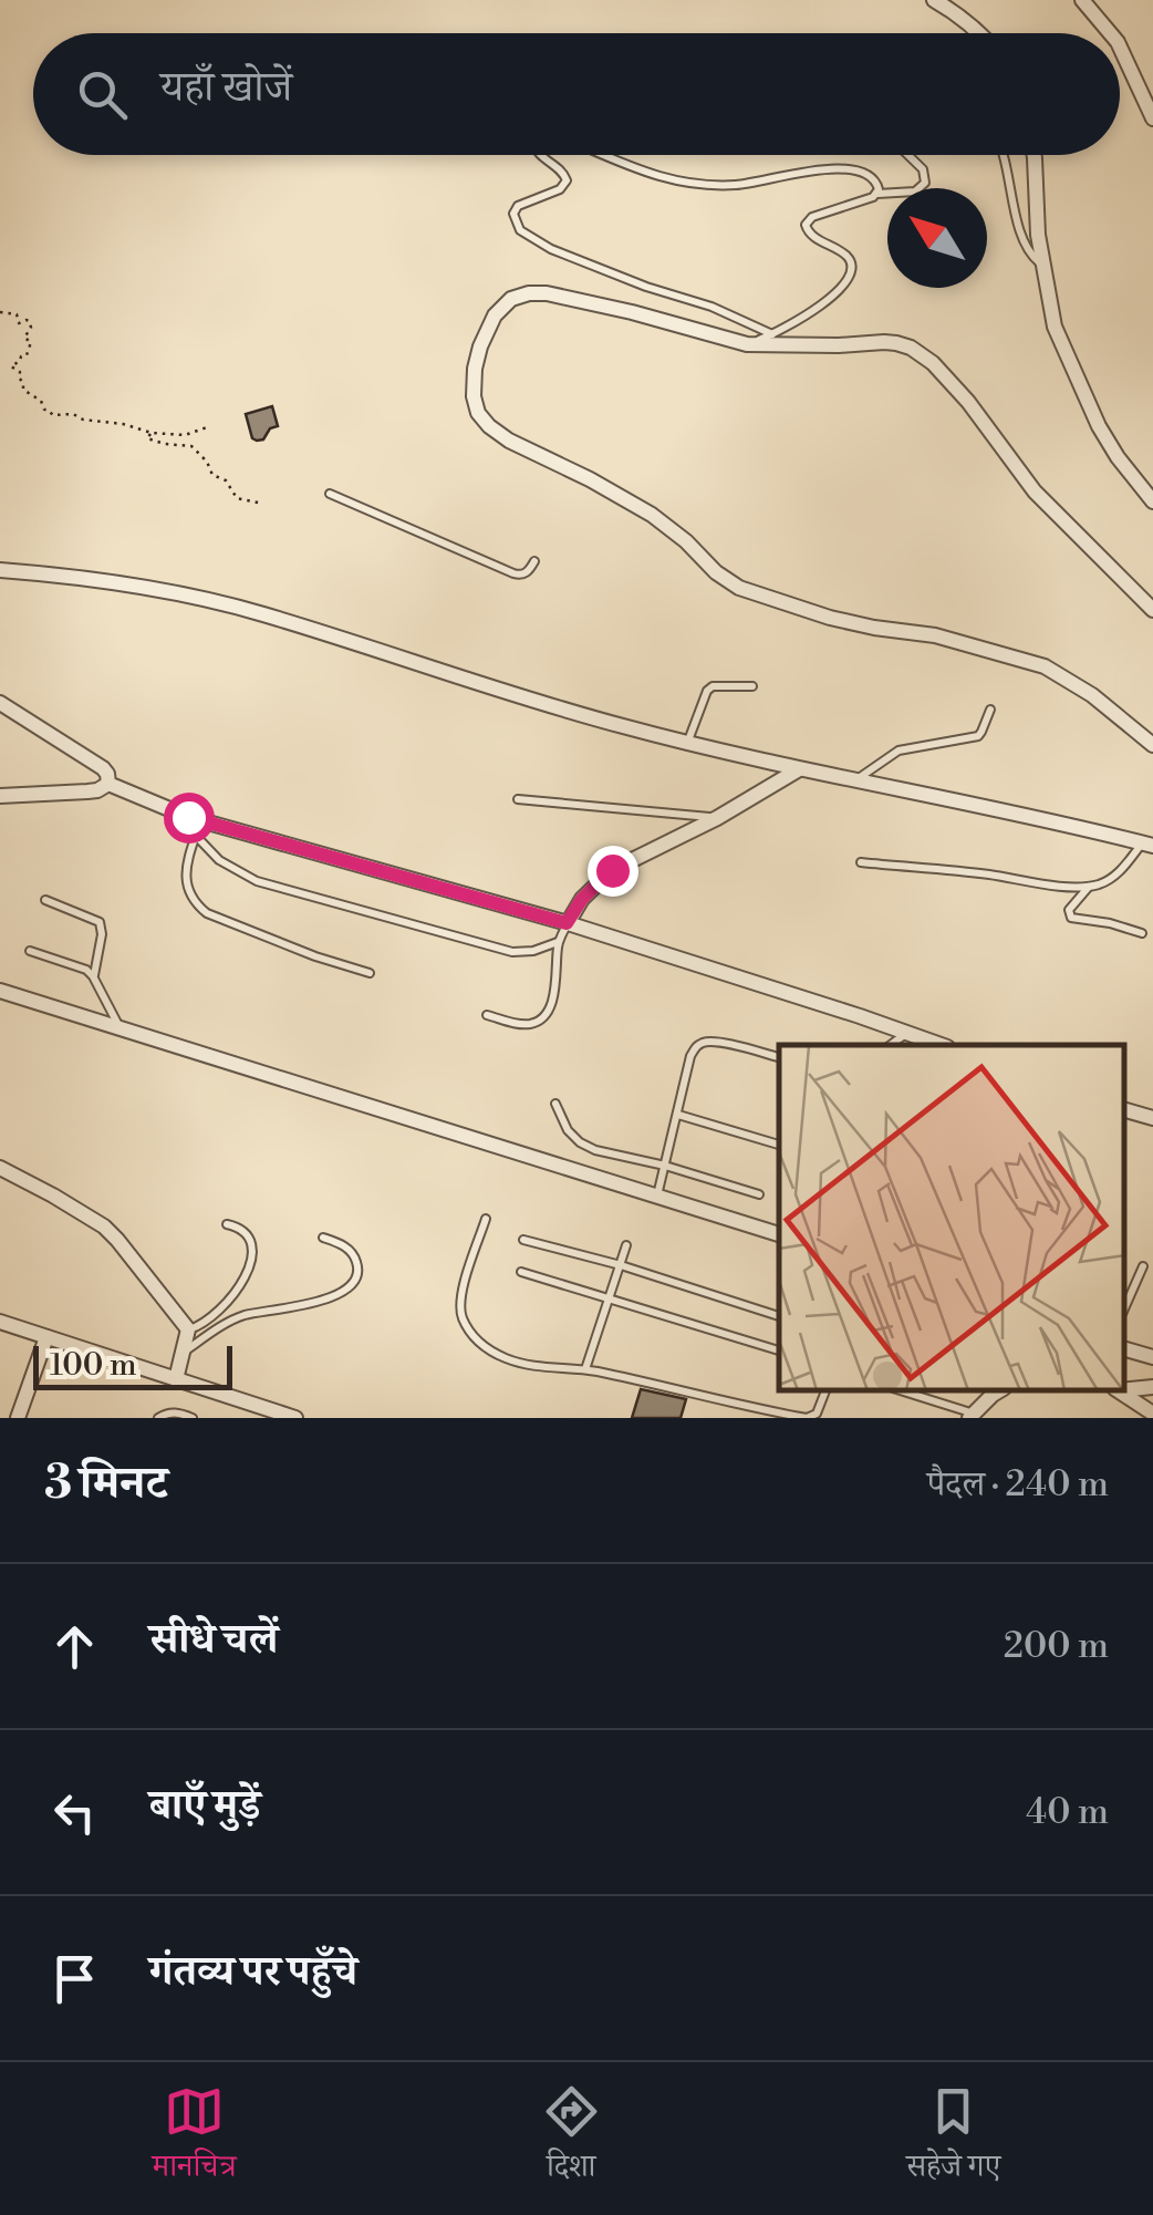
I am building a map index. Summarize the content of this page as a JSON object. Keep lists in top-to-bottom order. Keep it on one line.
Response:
{"scale_bar":"100 m","north":"top left","page":{"search":"यहाँ खोजें","scale":"100 m","heading":["3 मिनट","पैदल · 240 m"],"list":[["सीधे चलें","200 m"],["बाएँ मुड़ें","40 m"],"गंतव्य पर पहुँचे"],"nav":["मानचित्र","दिशा","सहेजे गए"]}}
